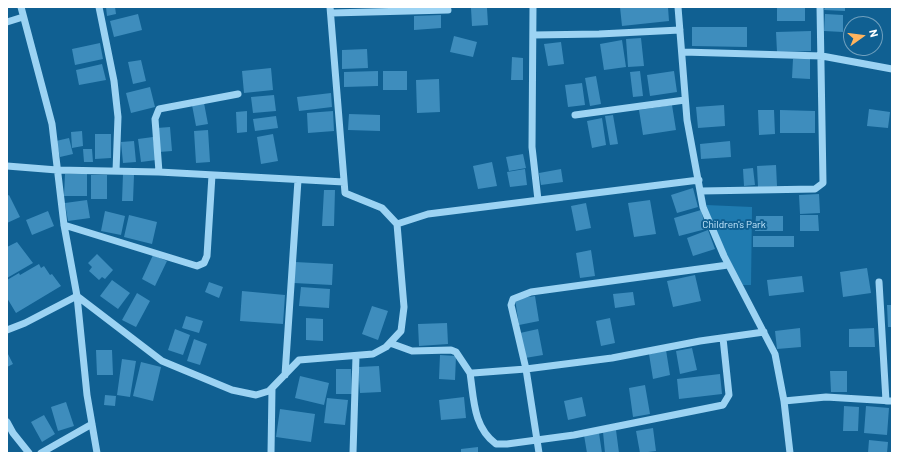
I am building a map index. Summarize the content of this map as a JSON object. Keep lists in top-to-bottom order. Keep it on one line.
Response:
{"parks":["Children's Park"],"north":"right"}
